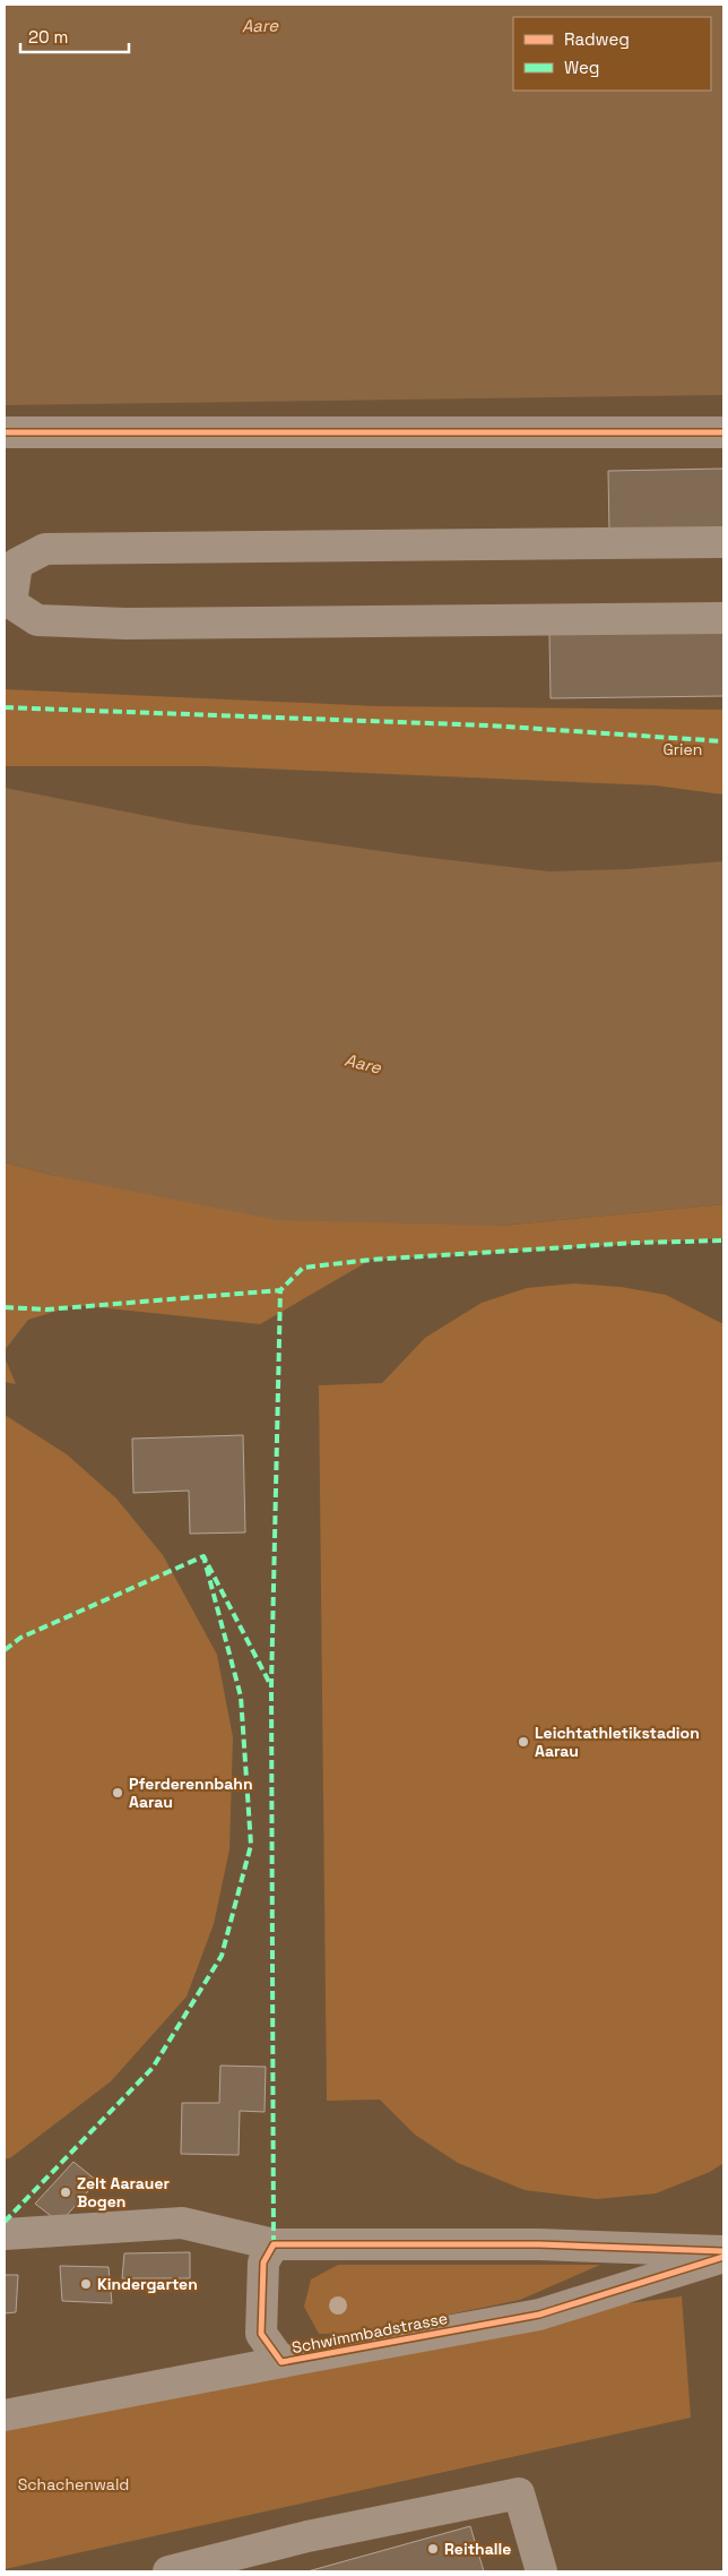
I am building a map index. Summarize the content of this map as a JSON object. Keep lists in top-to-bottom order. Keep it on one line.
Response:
{"streets":{"street":["Schwimmbadstrasse"]},"water":["Aare"],"parks":["Grien","Schachenwald"],"places":["Leichtathletikstadion Aarau","Pferderennbahn Aarau","Zelt Aarauer Bogen","Kindergarten","Reithalle"],"legend":["Radweg","Weg"],"scale_bar":"20 m"}
